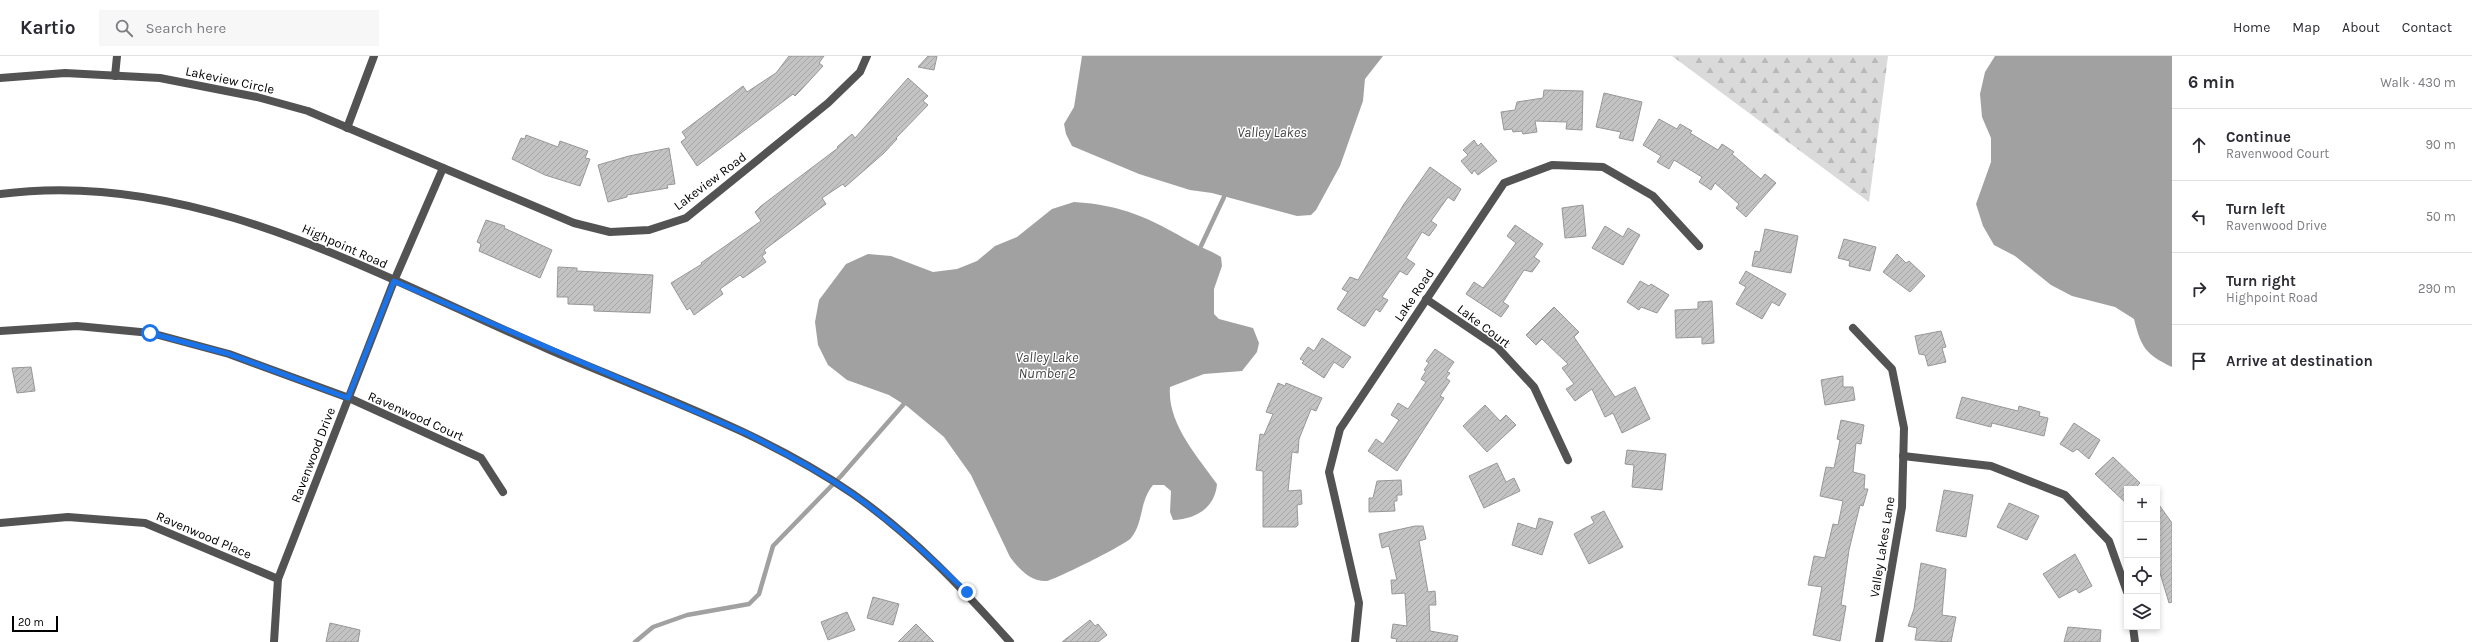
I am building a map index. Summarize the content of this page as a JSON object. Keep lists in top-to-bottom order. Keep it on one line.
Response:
{"streets":{"street":["Lakeview Circle","Lakeview Road","Highpoint Road","Lake Road","Lake Court","Ravenwood Court","Ravenwood Drive","Ravenwood Place","Valley Lakes Lane"]},"crossings":[["Lakeview Circle","Lakeview Road"],["Lakeview Circle","Ravenwood Drive"],["Lakeview Road","Ravenwood Drive"],["Highpoint Road","Ravenwood Drive"],["Lake Road","Lake Court"],["Ravenwood Court","Ravenwood Drive"],["Ravenwood Drive","Ravenwood Place"]],"water":["Valley Lakes","Valley Lake Number 2"],"scale_bar":"20 m","page":{"header":"Kartio","search":"Search here","nav":["Home","Map","About","Contact"],"heading":["6 min","Walk · 430 m"],"list":[["Continue","Ravenwood Court","90 m"],["Turn left","Ravenwood Drive","50 m"],["Turn right","Highpoint Road","290 m"],"Arrive at destination"],"map_buttons":["+","−"],"scale":"20 m"}}
